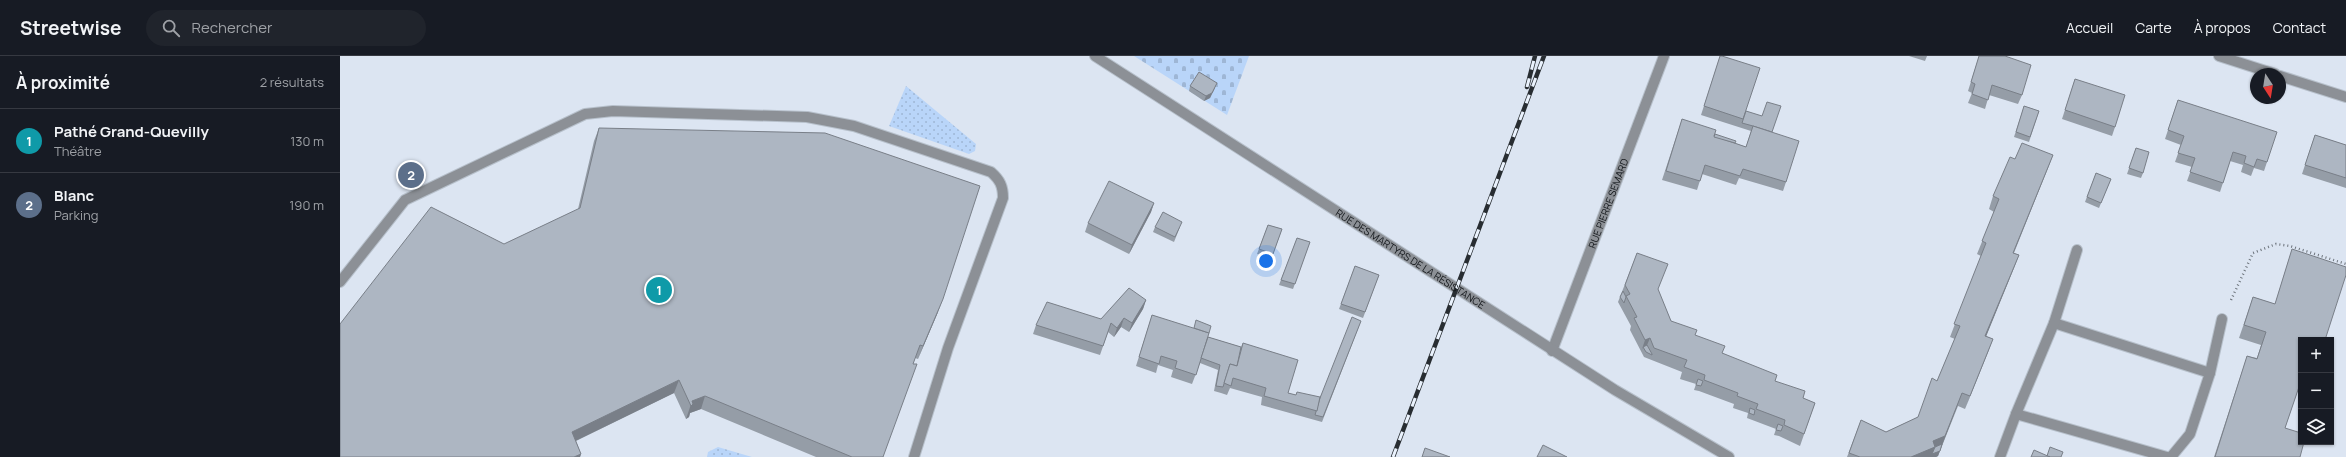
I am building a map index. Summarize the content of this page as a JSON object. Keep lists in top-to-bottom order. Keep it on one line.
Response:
{"streets":{"street":["RUE PIERRE SEMARD","RUE DES MARTYRS DE LA RÉSISTANCE"]},"crossings":[["RUE PIERRE SEMARD","RUE DES MARTYRS DE LA RÉSISTANCE"]],"north":"bottom","page":{"header":"Streetwise","search":"Rechercher","nav":["Accueil","Carte","À propos","Contact"],"heading":["À proximité","2 résultats"],"list":[{"mark":"1","name":"Pathé Grand-Quevilly","note":"Théâtre","value":"130 m"},{"mark":"2","name":"Blanc","note":"Parking","value":"190 m"}],"pins":["2","1"],"map_buttons":["+","−"]}}
